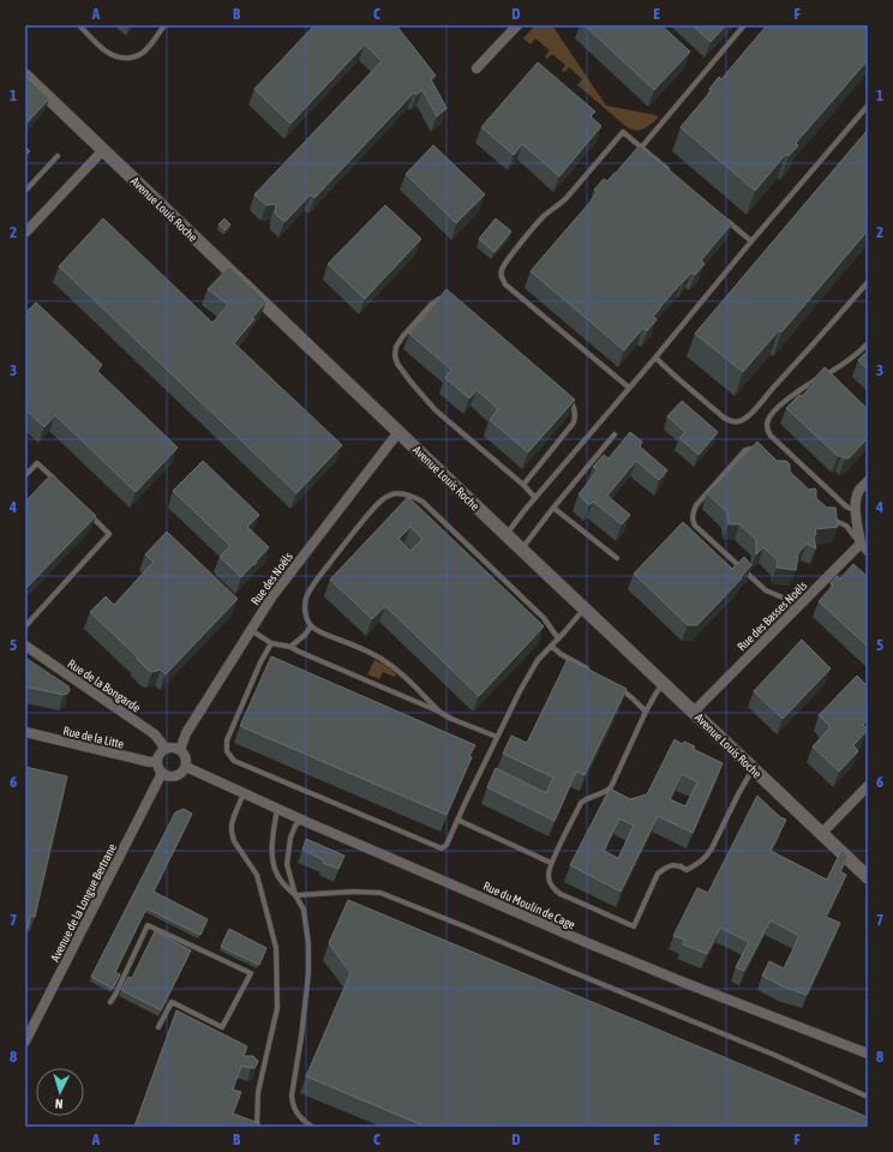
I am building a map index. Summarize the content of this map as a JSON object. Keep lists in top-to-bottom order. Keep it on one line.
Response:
{"streets":{"main road":["Avenue Louis Roche"],"street":["Rue des Noëls","Rue des Basses Noëls","Rue de la Bongarde","Rue de la Litte","Avenue de la Longue Bertrane","Rue du Moulin de Cage"]},"crossings":[["Avenue Louis Roche","Rue des Noëls"],["Avenue Louis Roche","Rue des Basses Noëls"],["Rue des Noëls","Rue de la Bongarde"],["Rue des Noëls","Rue de la Litte"],["Rue des Noëls","Avenue de la Longue Bertrane"],["Rue des Noëls","Rue du Moulin de Cage"],["Rue de la Bongarde","Rue de la Litte"],["Rue de la Bongarde","Avenue de la Longue Bertrane"],["Rue de la Bongarde","Rue du Moulin de Cage"],["Rue de la Litte","Avenue de la Longue Bertrane"],["Rue de la Litte","Rue du Moulin de Cage"],["Avenue de la Longue Bertrane","Rue du Moulin de Cage"]],"north":"bottom","grid":{"columns":["A","B","C","D","E","F"],"rows":["1","2","3","4","5","6","7","8"]}}
